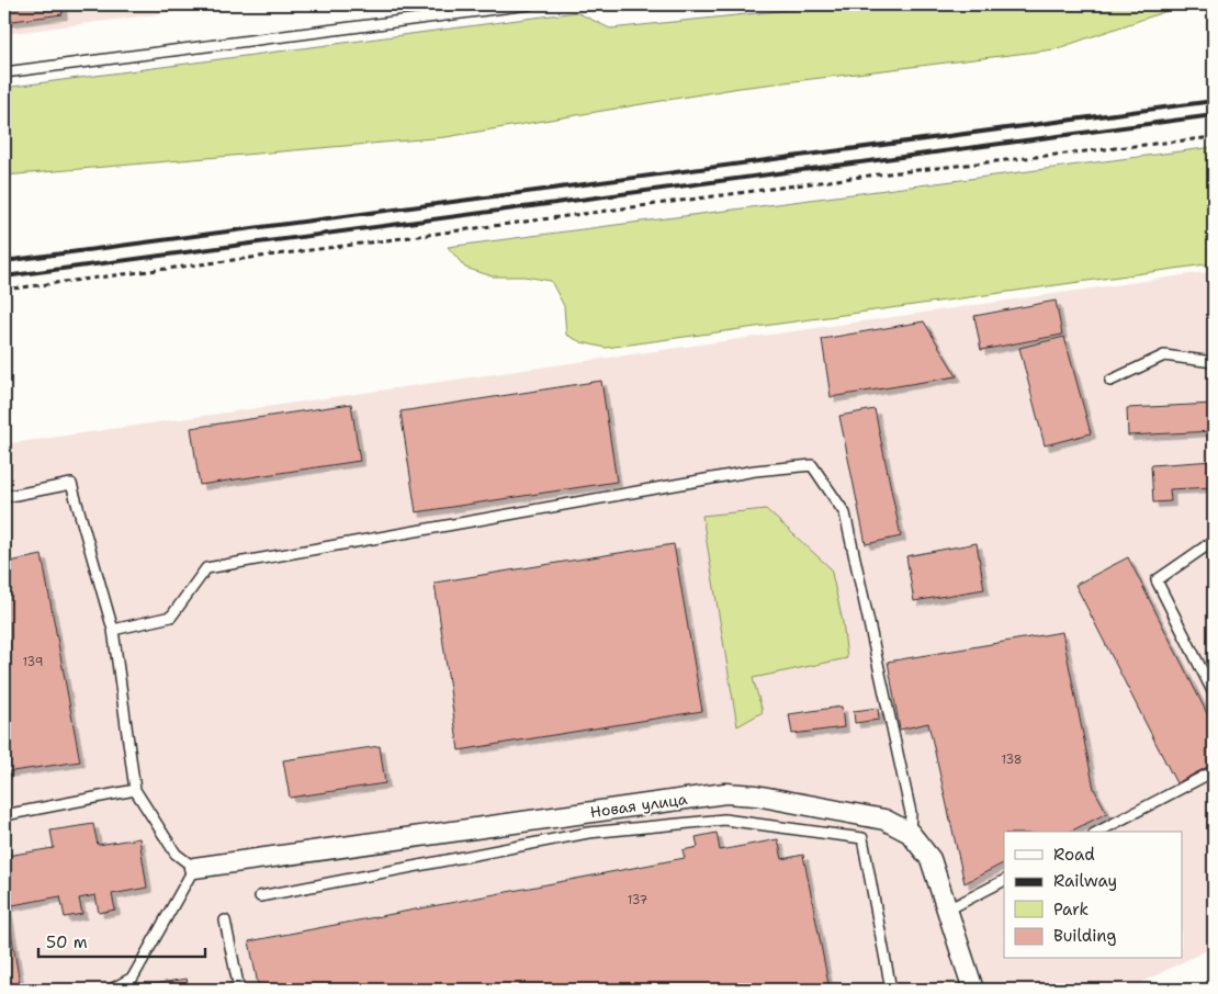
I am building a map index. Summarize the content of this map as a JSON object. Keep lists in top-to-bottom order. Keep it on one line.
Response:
{"streets":{"street":["Новая улица"]},"house_numbers":["139","138","137"],"legend":["Road","Railway","Park","Building"],"scale_bar":"50 m"}
